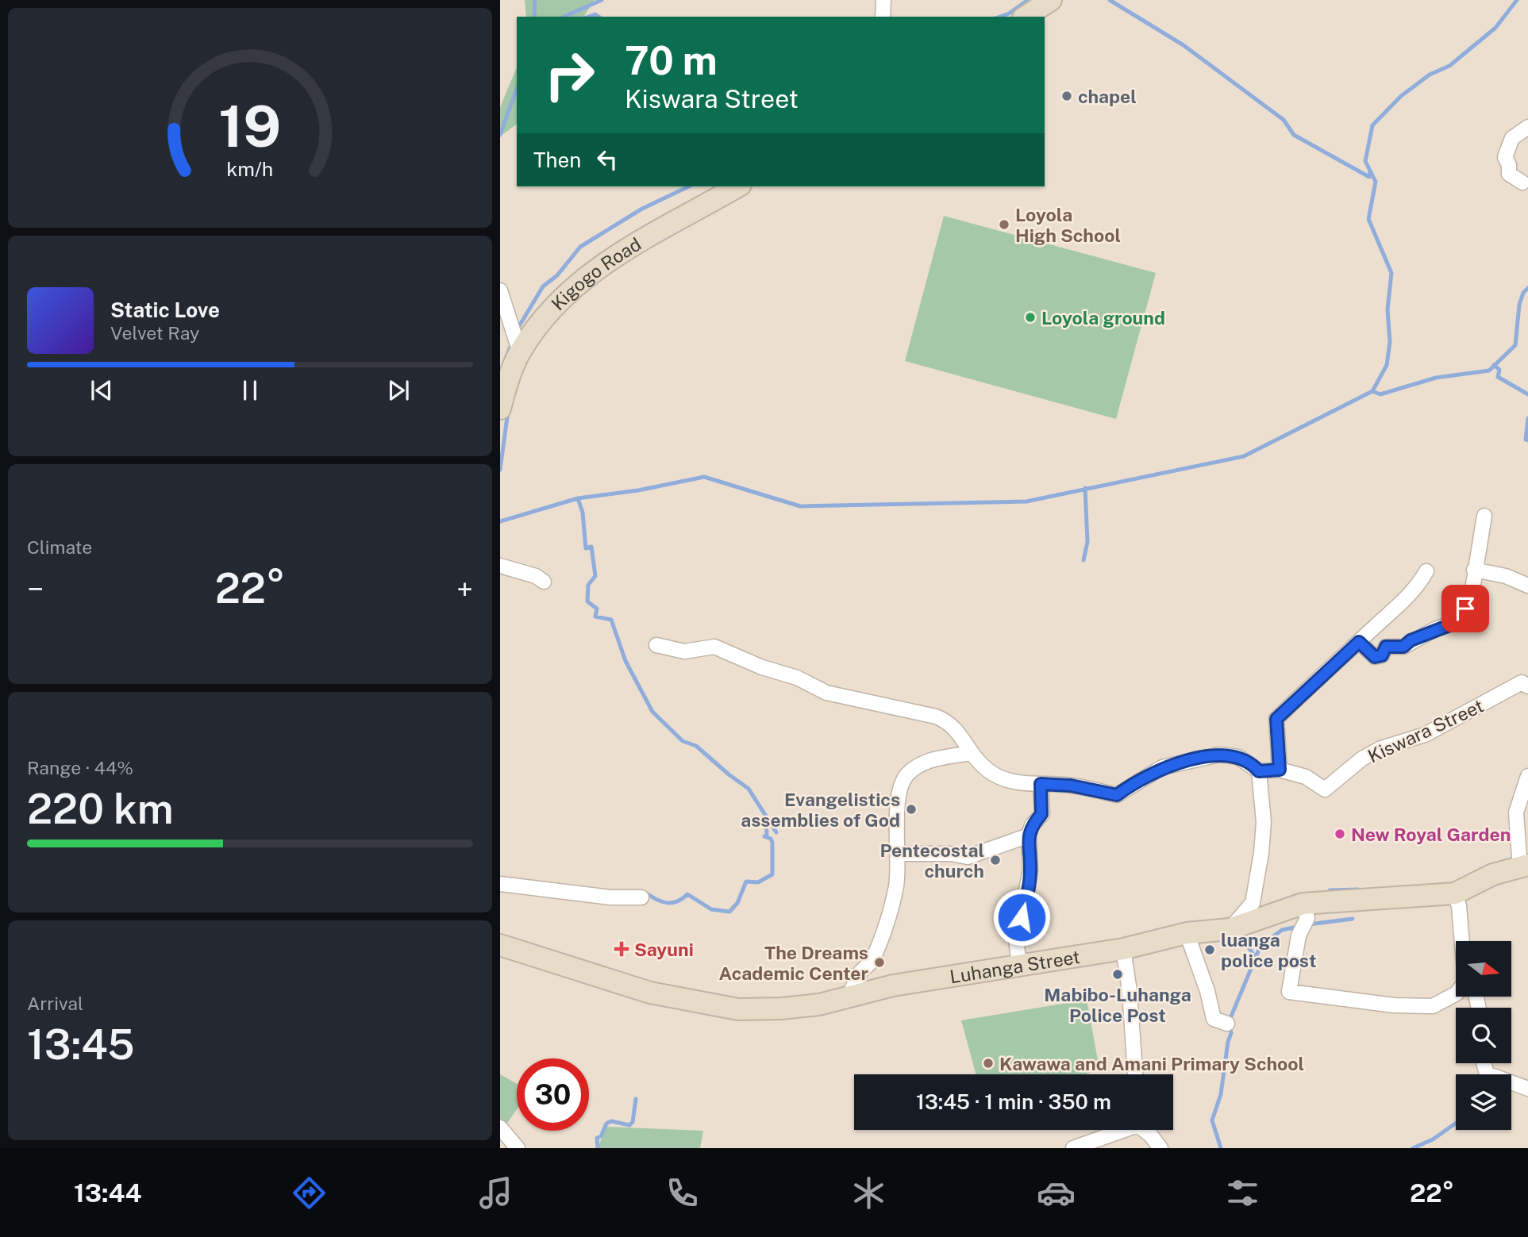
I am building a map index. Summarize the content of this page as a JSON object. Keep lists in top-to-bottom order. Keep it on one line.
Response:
{"streets":{"street":["Kigogo Road","Kiswara Street","Luhanga Street"]},"places":{"other":["chapel","Loyola High School","Loyola ground","Evangelistics assemblies of God","New Royal Garden","Pentecostal church","luanga police post","The Dreams Academic Center","Mabibo-Luhanga Police Post","Kawawa and Amani Primary School"],"health":["Sayuni"]},"north":"right","page":{"turn":["70 m","Kiswara Street"],"then":"Then","song":["Static Love","Velvet Ray"],"tile":["Climate",["Range · 44%","220 km"],["Arrival","13:45"]],"heat":["−","22°","+"],"limit":"30","trip":"13:45 · 1 min · 350 m","tabs":["13:44","22°"],"gauge":["19","km/h"]}}
